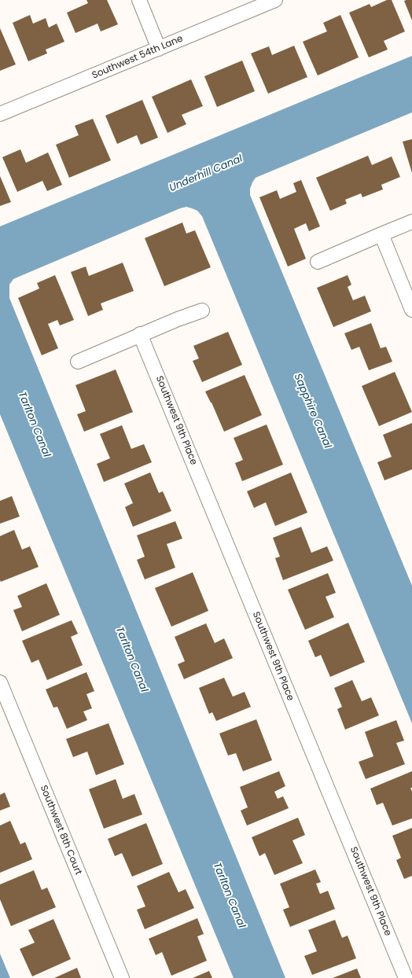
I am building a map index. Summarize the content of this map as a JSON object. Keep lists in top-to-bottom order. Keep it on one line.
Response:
{"streets":{"street":["Southwest 54th Lane","Southwest 9th Place","Southwest 8th Court"]},"water":["Underhill Canal","Sapphire Canal","Tarlton Canal"]}
